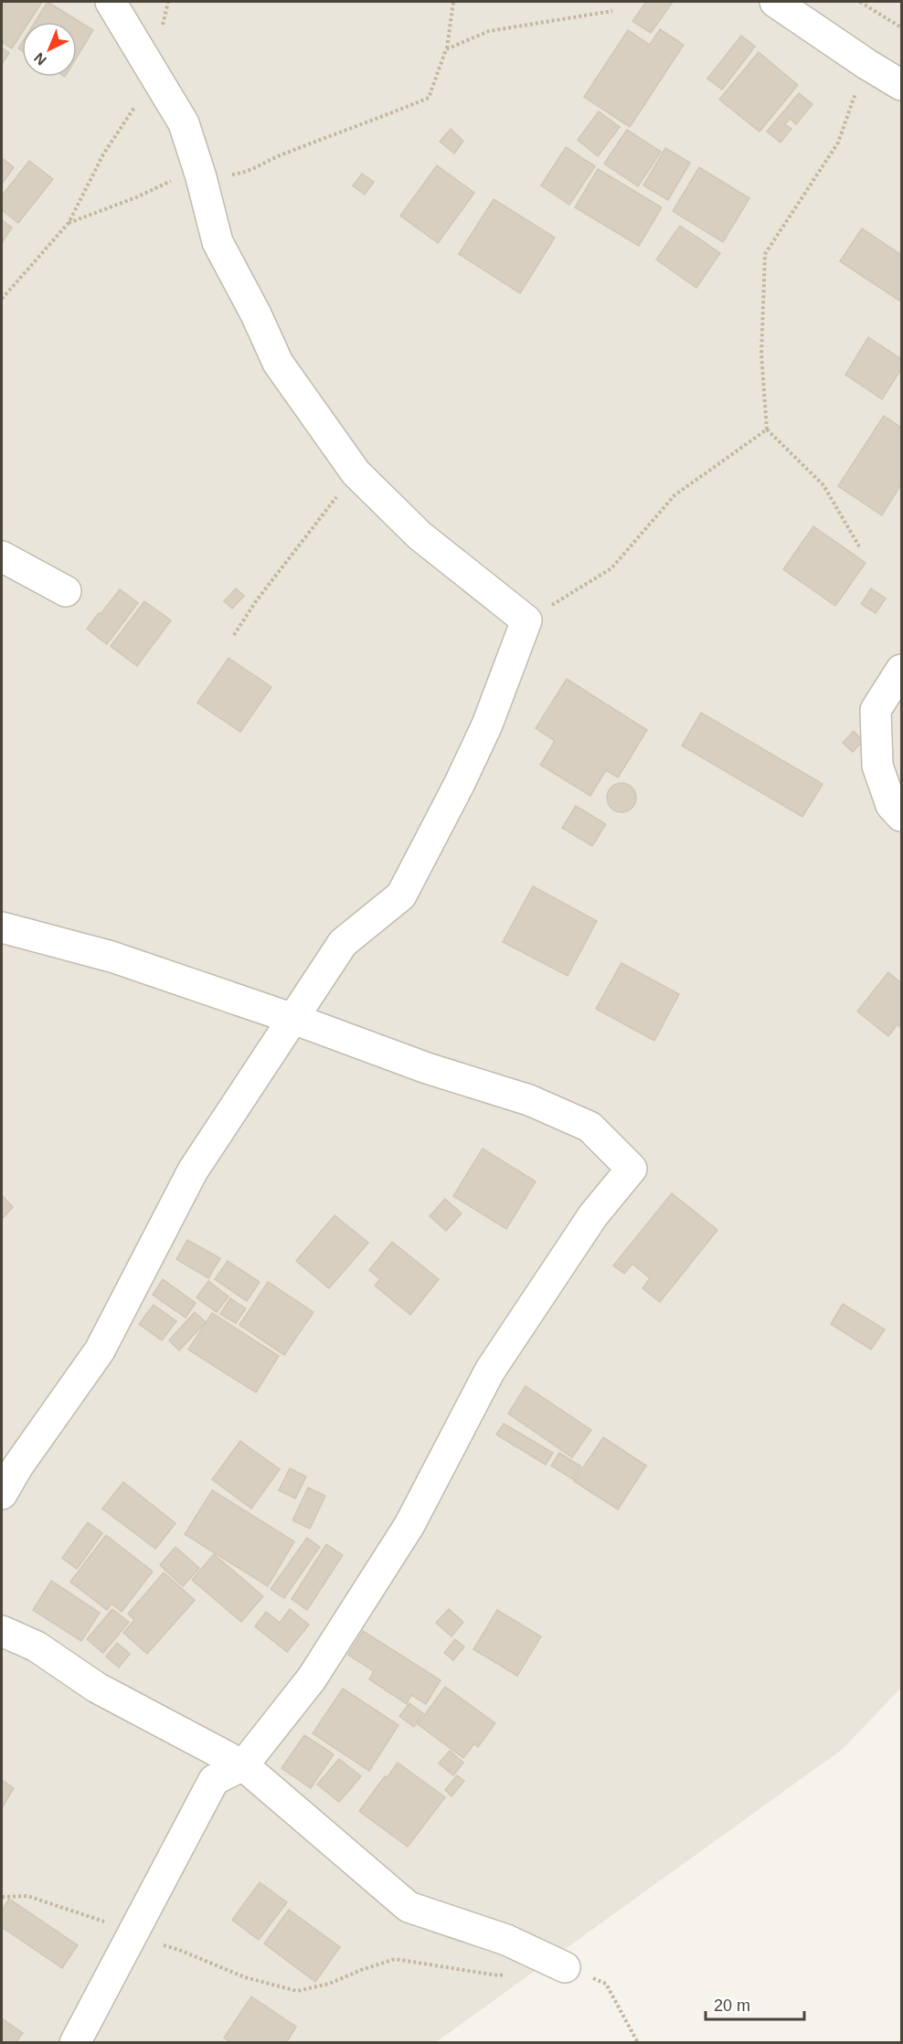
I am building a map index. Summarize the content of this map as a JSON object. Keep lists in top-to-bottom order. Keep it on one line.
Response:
{"scale_bar":"20 m","north":"bottom left"}
